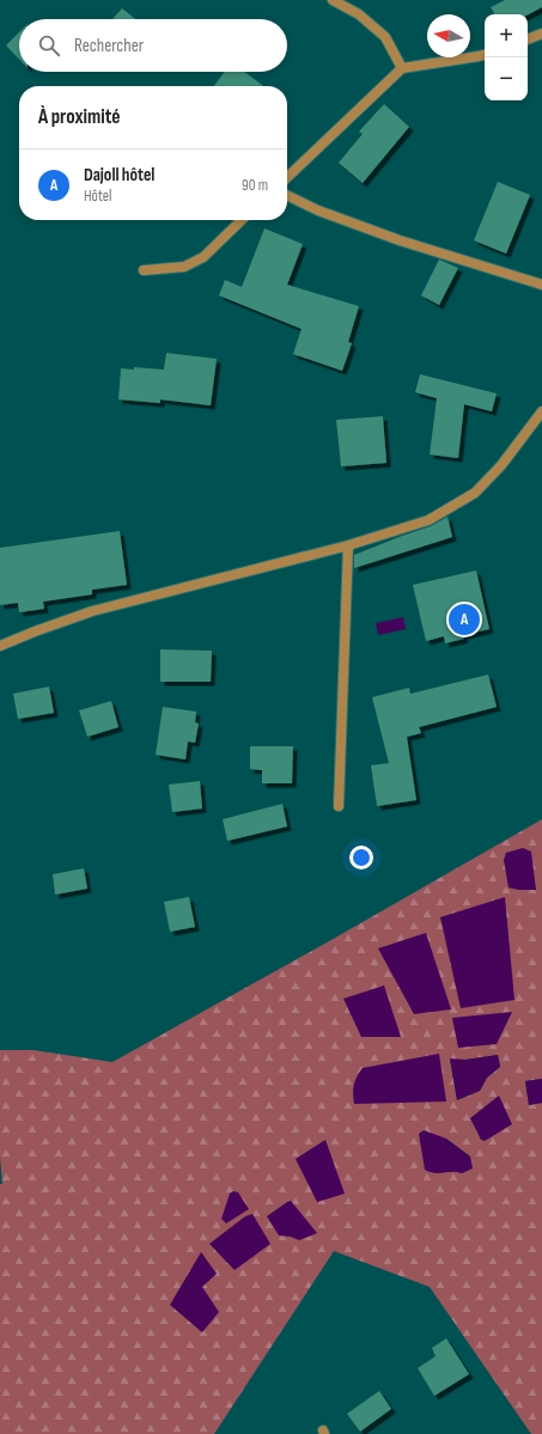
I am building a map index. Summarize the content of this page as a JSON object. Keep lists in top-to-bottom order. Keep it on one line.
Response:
{"north":"left","page":{"map_buttons":["+","−"],"search":"Rechercher","heading":"À proximité","list":[{"mark":"A","name":"Dajoll hôtel","note":"Hôtel","value":"90 m"}],"pins":"A"}}
